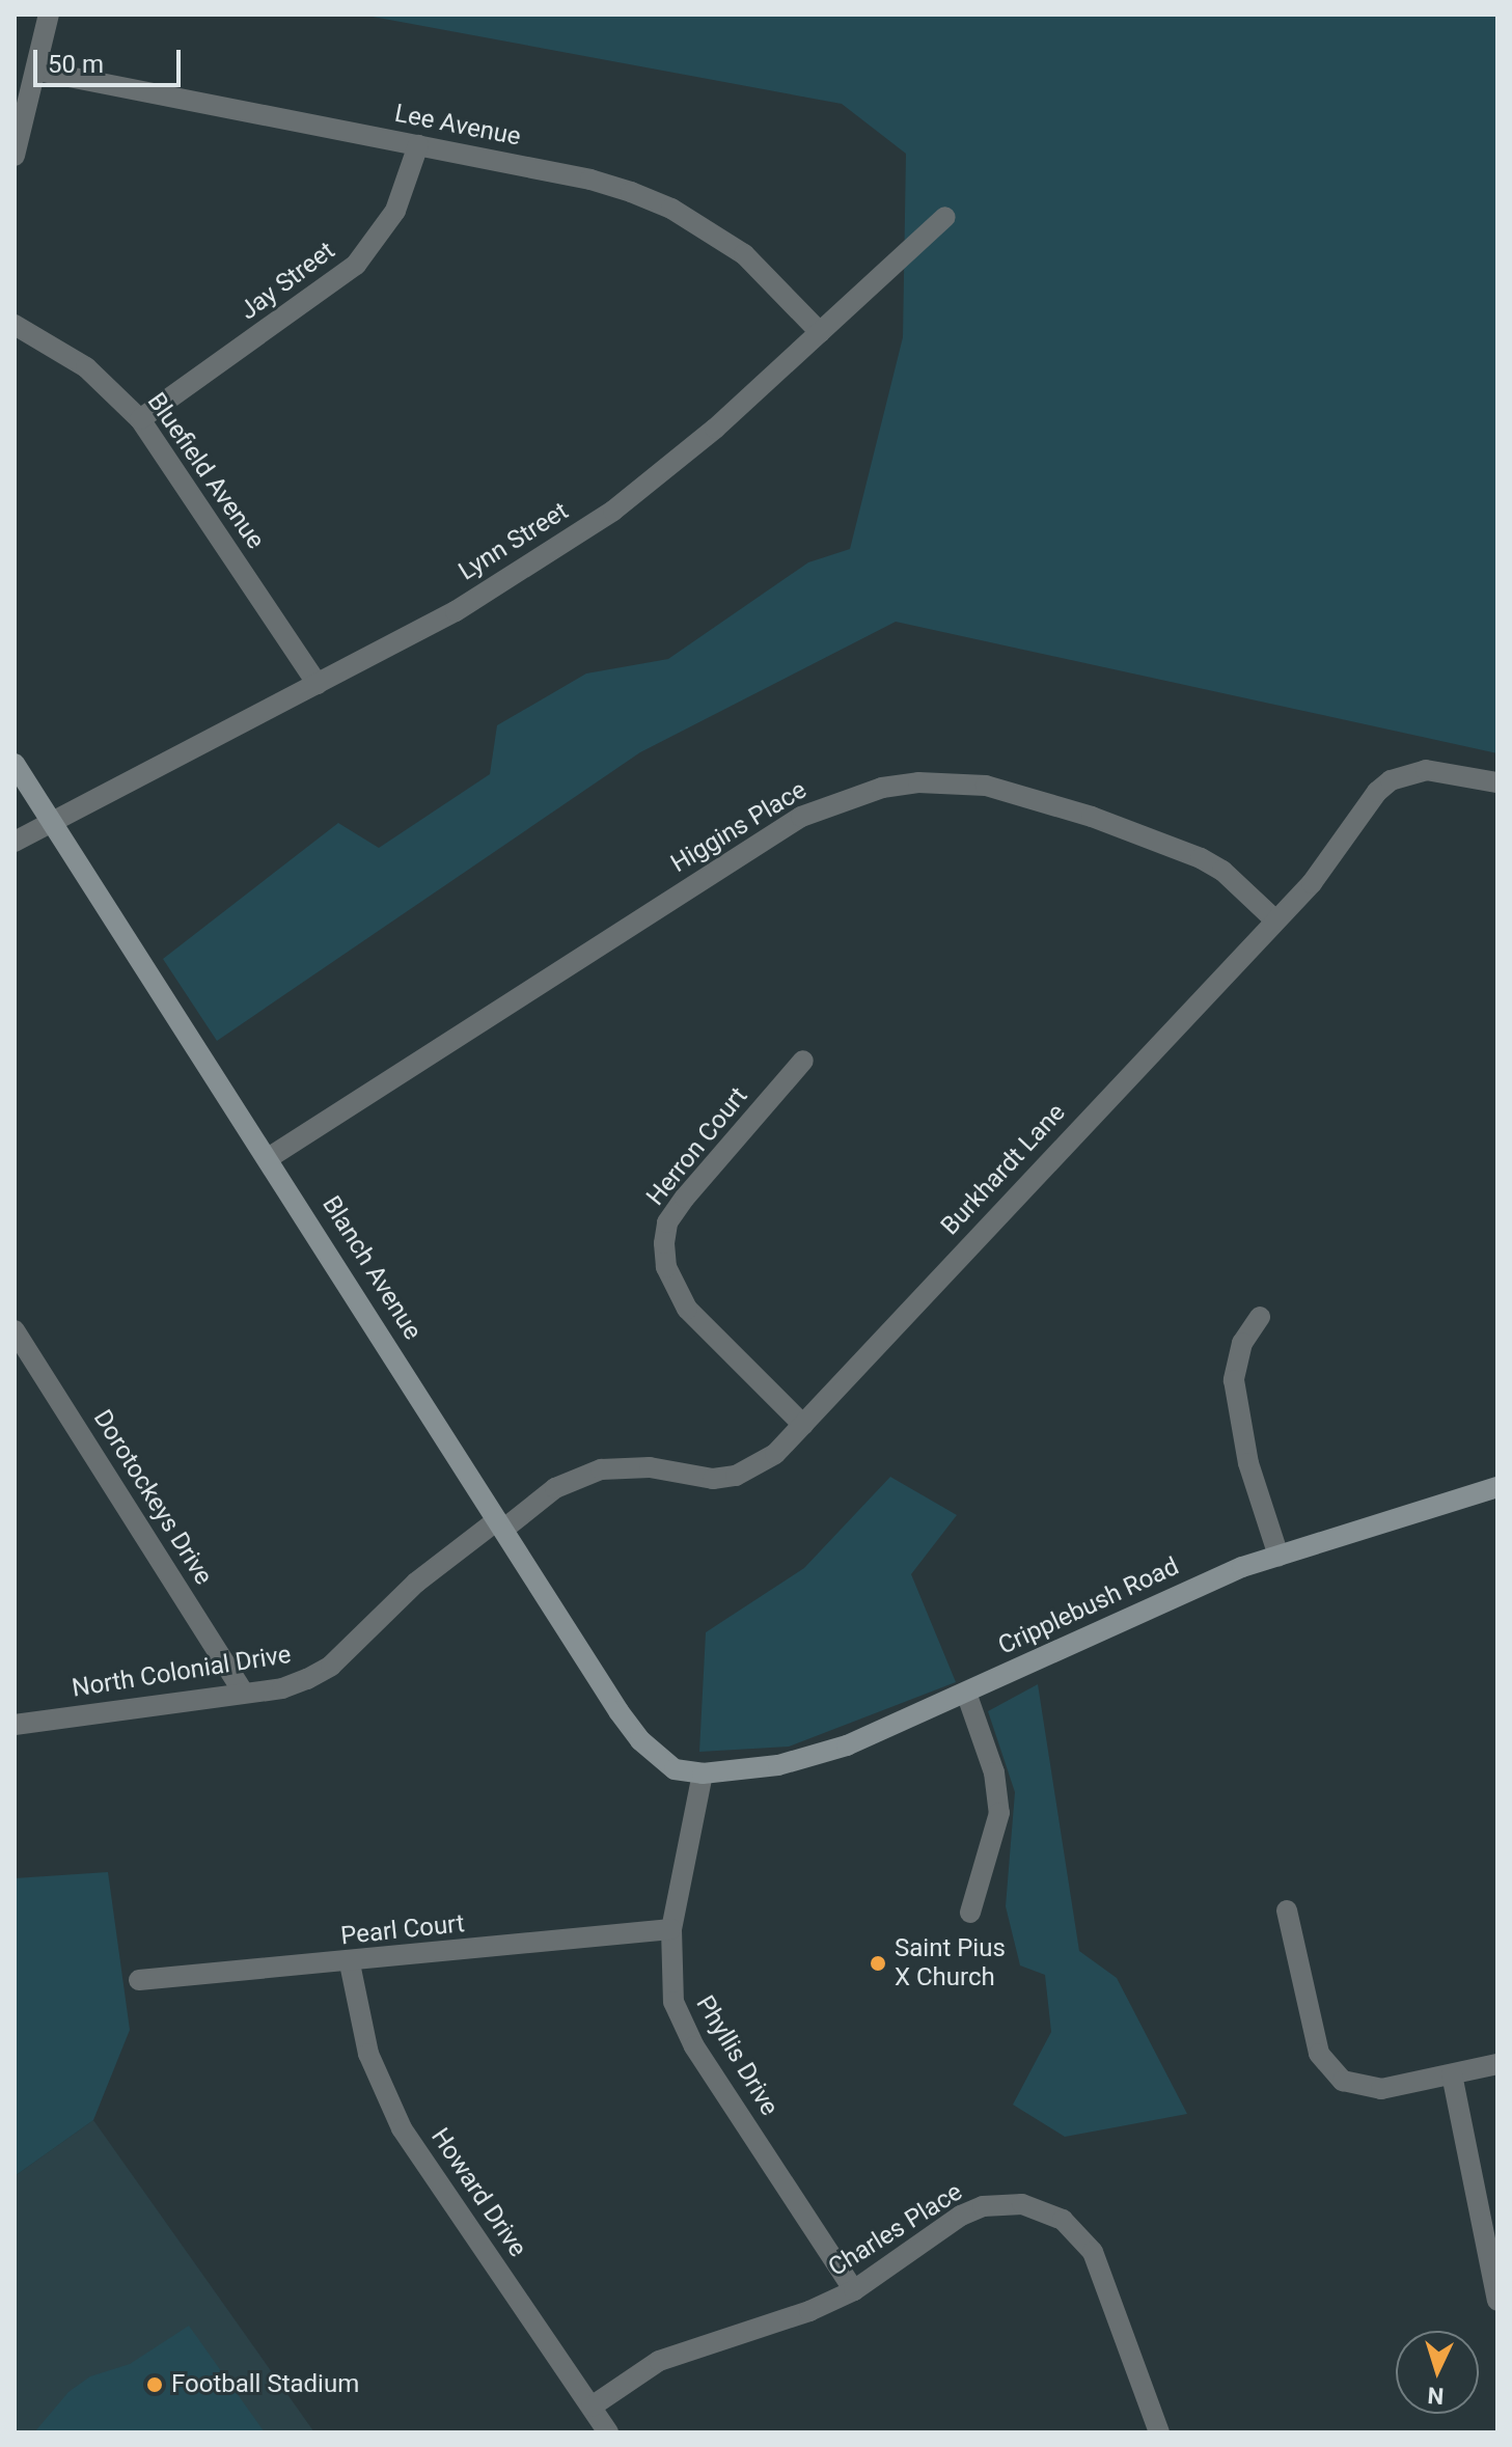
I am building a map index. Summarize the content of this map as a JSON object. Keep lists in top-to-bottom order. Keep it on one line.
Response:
{"streets":{"main road":["Blanch Avenue","Cripplebush Road"],"street":["Lee Avenue","Jay Street","Bluefield Avenue","Lynn Street","Higgins Place","Herron Court","Burkhardt Lane","Dorotockeys Drive","North Colonial Drive","Pearl Court","Phyllis Drive","Howard Drive","Charles Place"]},"crossings":[["Lee Avenue","Jay Street"],["Lee Avenue","Lynn Street"],["Jay Street","Bluefield Avenue"],["Bluefield Avenue","Lynn Street"],["Lynn Street","Blanch Avenue"],["Higgins Place","Burkhardt Lane"],["Higgins Place","Blanch Avenue"],["Herron Court","Burkhardt Lane"],["Burkhardt Lane","Blanch Avenue"],["Burkhardt Lane","North Colonial Drive"],["Blanch Avenue","Cripplebush Road"],["Blanch Avenue","North Colonial Drive"],["Blanch Avenue","Phyllis Drive"],["Dorotockeys Drive","North Colonial Drive"],["Cripplebush Road","Phyllis Drive"],["Pearl Court","Phyllis Drive"],["Pearl Court","Howard Drive"],["Phyllis Drive","Charles Place"],["Howard Drive","Charles Place"]],"places":["Saint Pius X Church","Football Stadium"],"scale_bar":"50 m","north":"bottom"}
